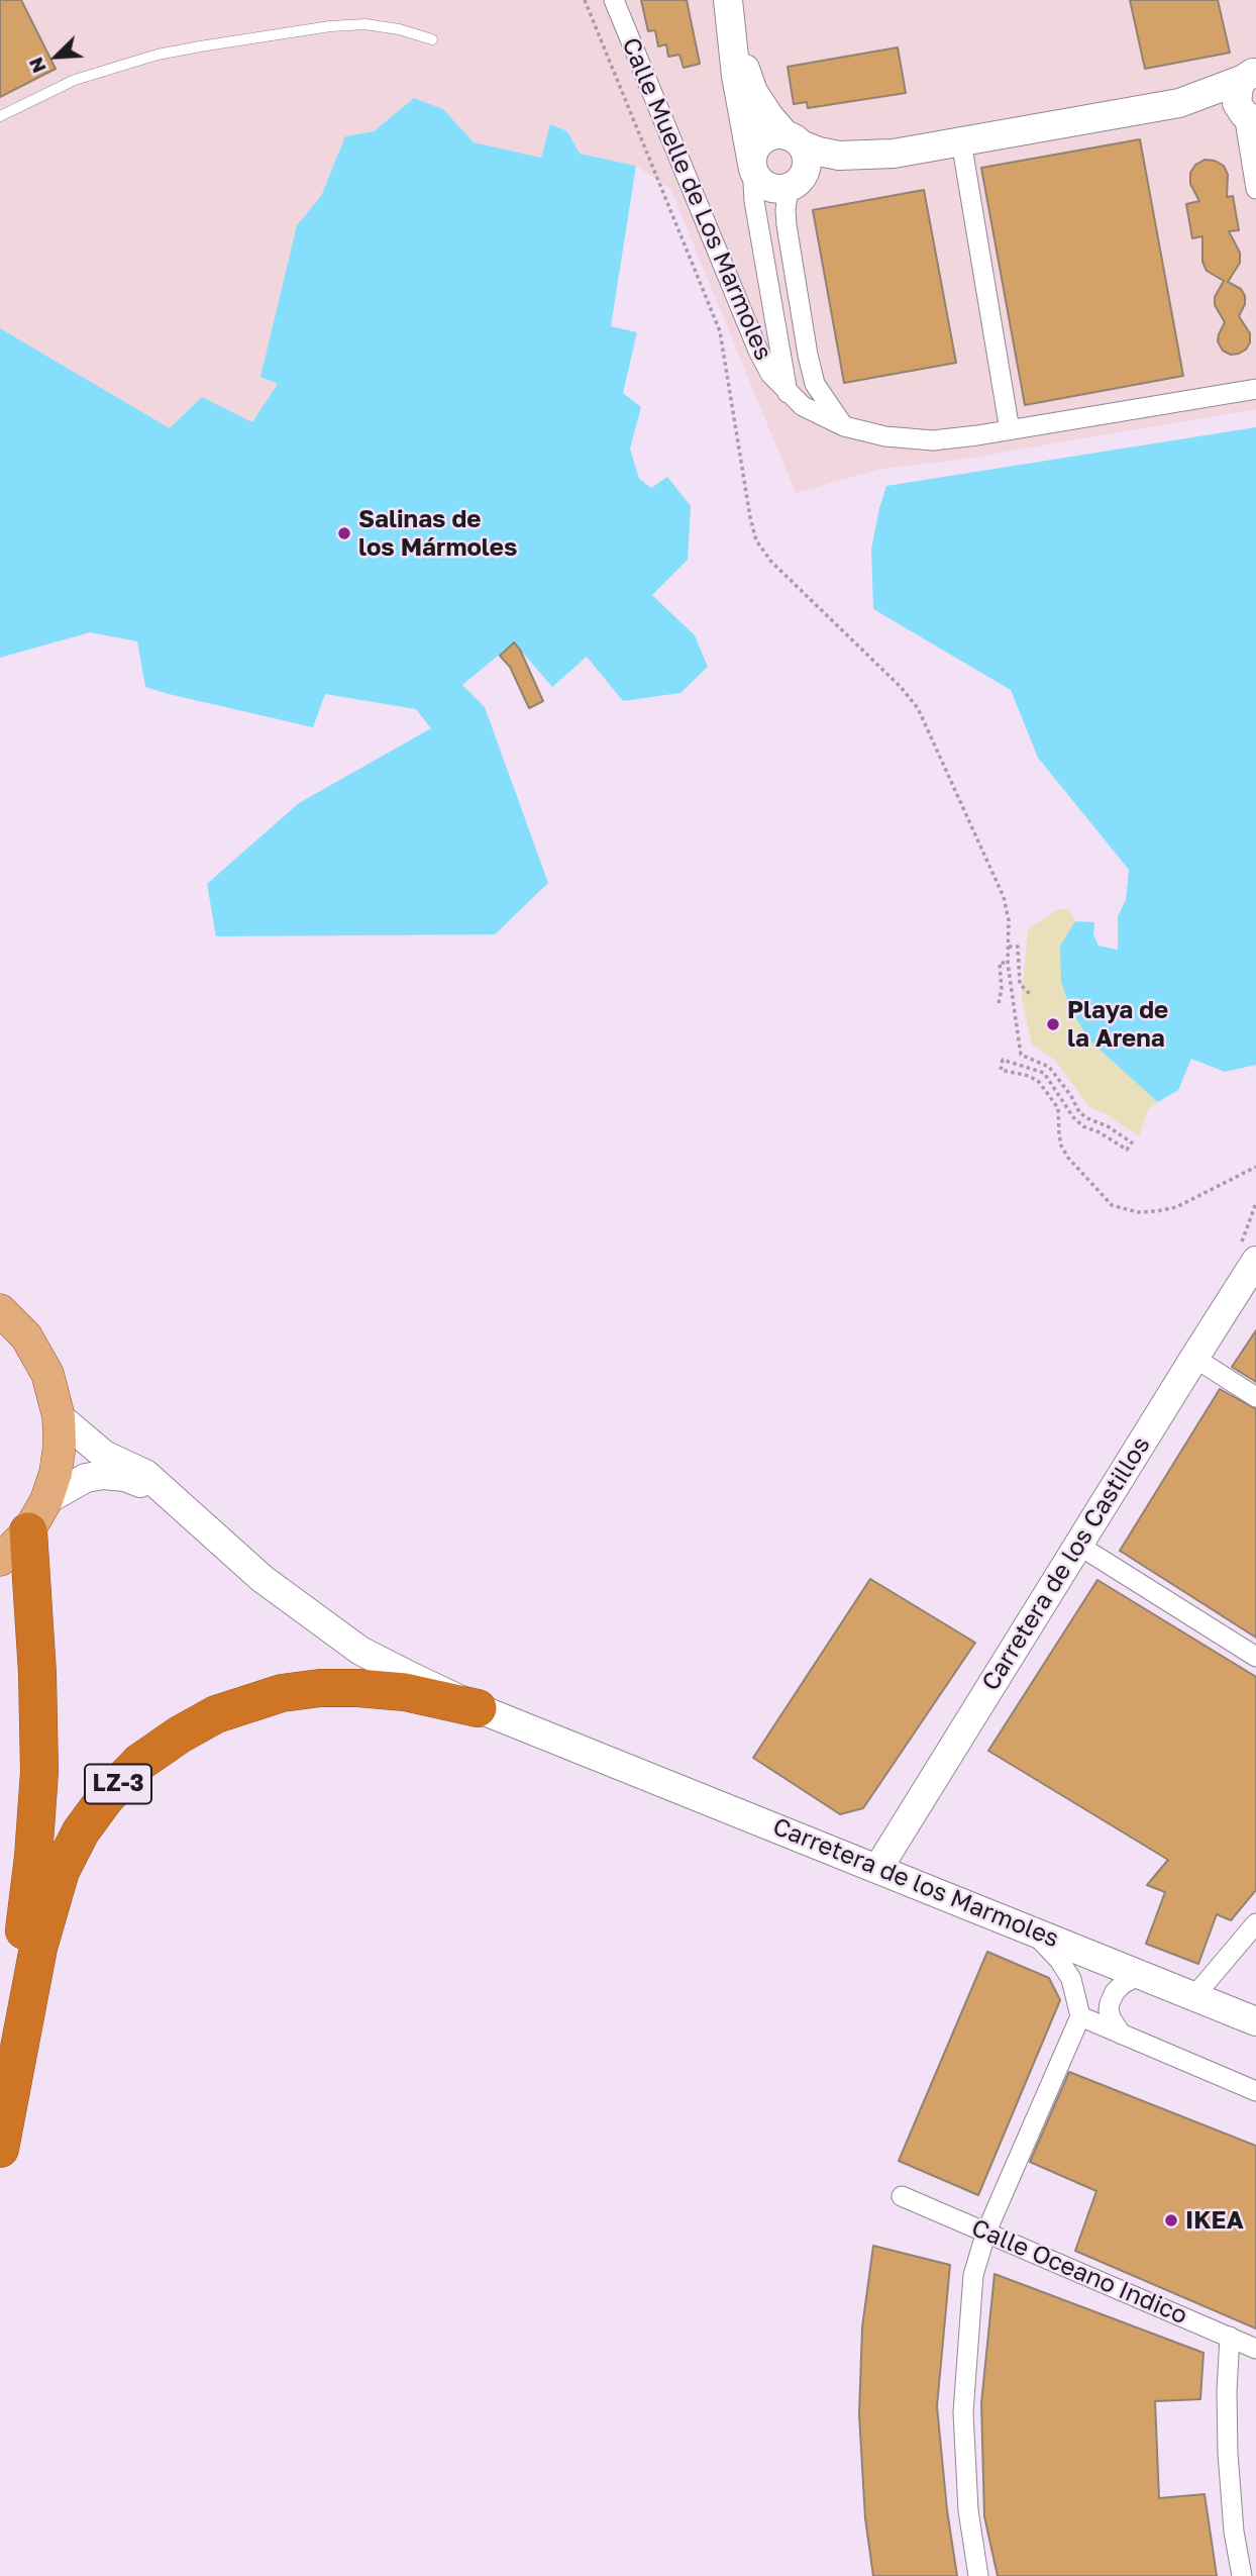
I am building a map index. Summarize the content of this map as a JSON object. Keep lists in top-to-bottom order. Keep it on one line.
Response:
{"streets":{"highway":["LZ-3"],"main road":["Carretera de los Castillos","Carretera de los Marmoles"],"street":["Calle Muelle de Los Marmoles","Calle Oceano Indico"]},"crossings":[["Carretera de los Castillos","Carretera de los Marmoles"],["LZ-3","Carretera de los Marmoles"]],"places":["Salinas de los Mármoles","Playa de la Arena","IKEA"],"north":"bottom left"}
